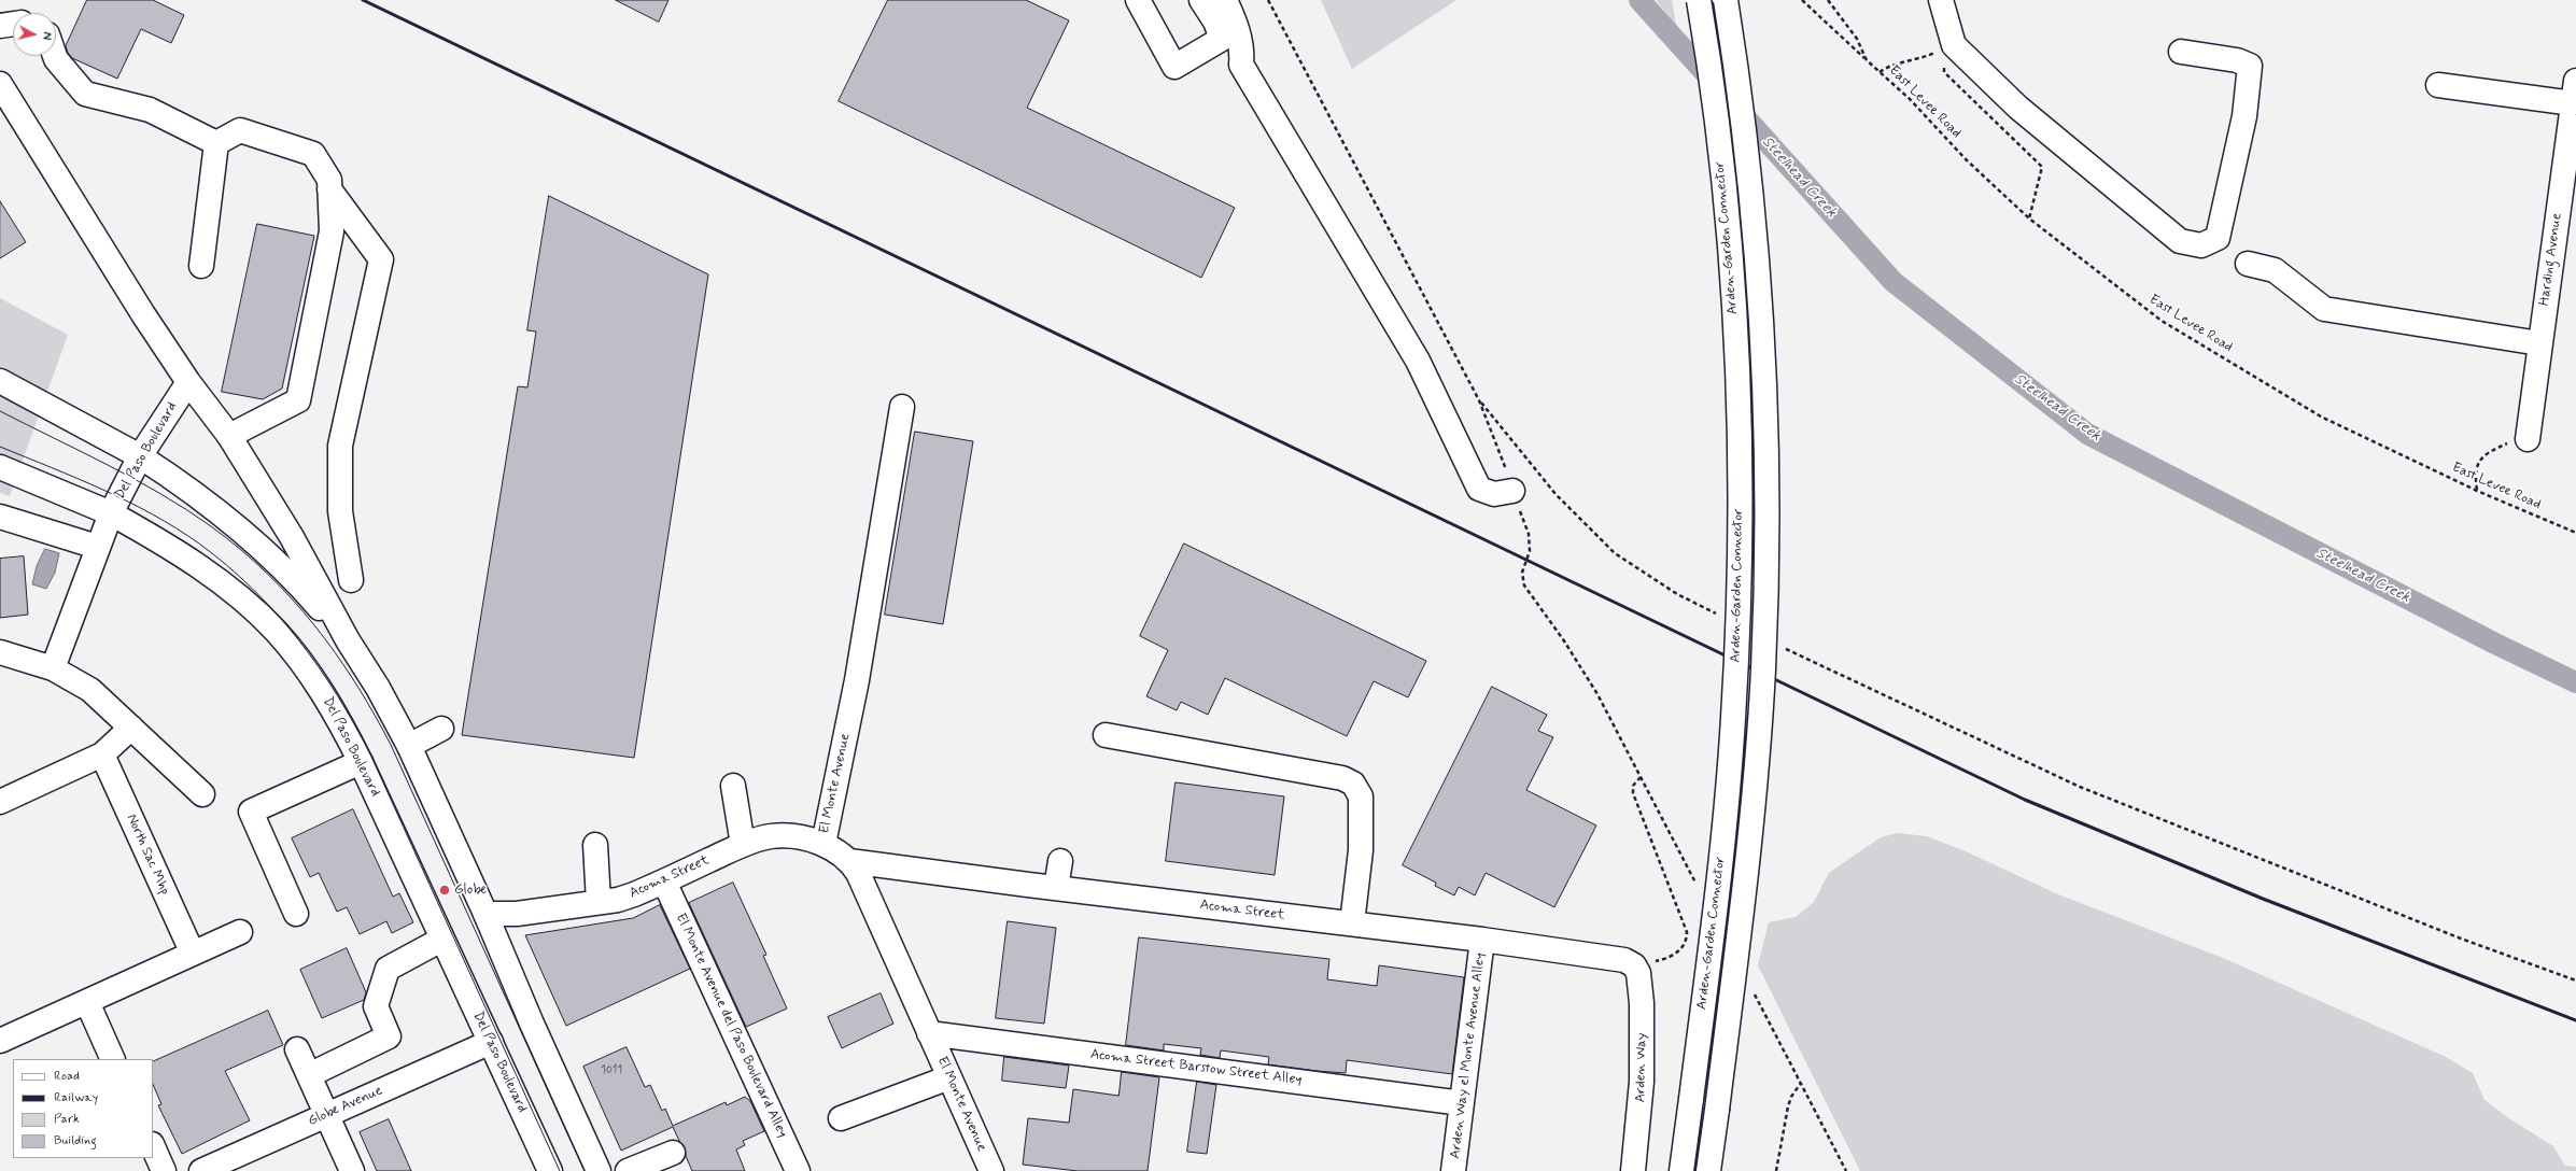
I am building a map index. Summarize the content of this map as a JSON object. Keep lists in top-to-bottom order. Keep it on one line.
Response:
{"streets":{"main road":["Arden-Garden Connector","Harding Avenue","Del Paso Boulevard","El Monte Avenue","North Sac Mhp","Acoma Street","El Monte Avenue del Paso Boulevard Alley","Arden Way el Monte Avenue Alley","Acoma Street Barstow Street Alley","Arden Way","Globe Avenue"],"path":["East Levee Road"]},"crossings":[["Del Paso Boulevard","Globe Avenue"],["El Monte Avenue","Acoma Street"],["El Monte Avenue","Acoma Street Barstow Street Alley"],["Acoma Street","El Monte Avenue del Paso Boulevard Alley"],["Acoma Street","Arden Way el Monte Avenue Alley"],["Acoma Street","Arden Way"],["Arden Way el Monte Avenue Alley","Acoma Street Barstow Street Alley"]],"water":["Steelhead Creek"],"places":["Globe"],"house_numbers":["1011"],"legend":["Road","Railway","Park","Building"],"north":"right"}
